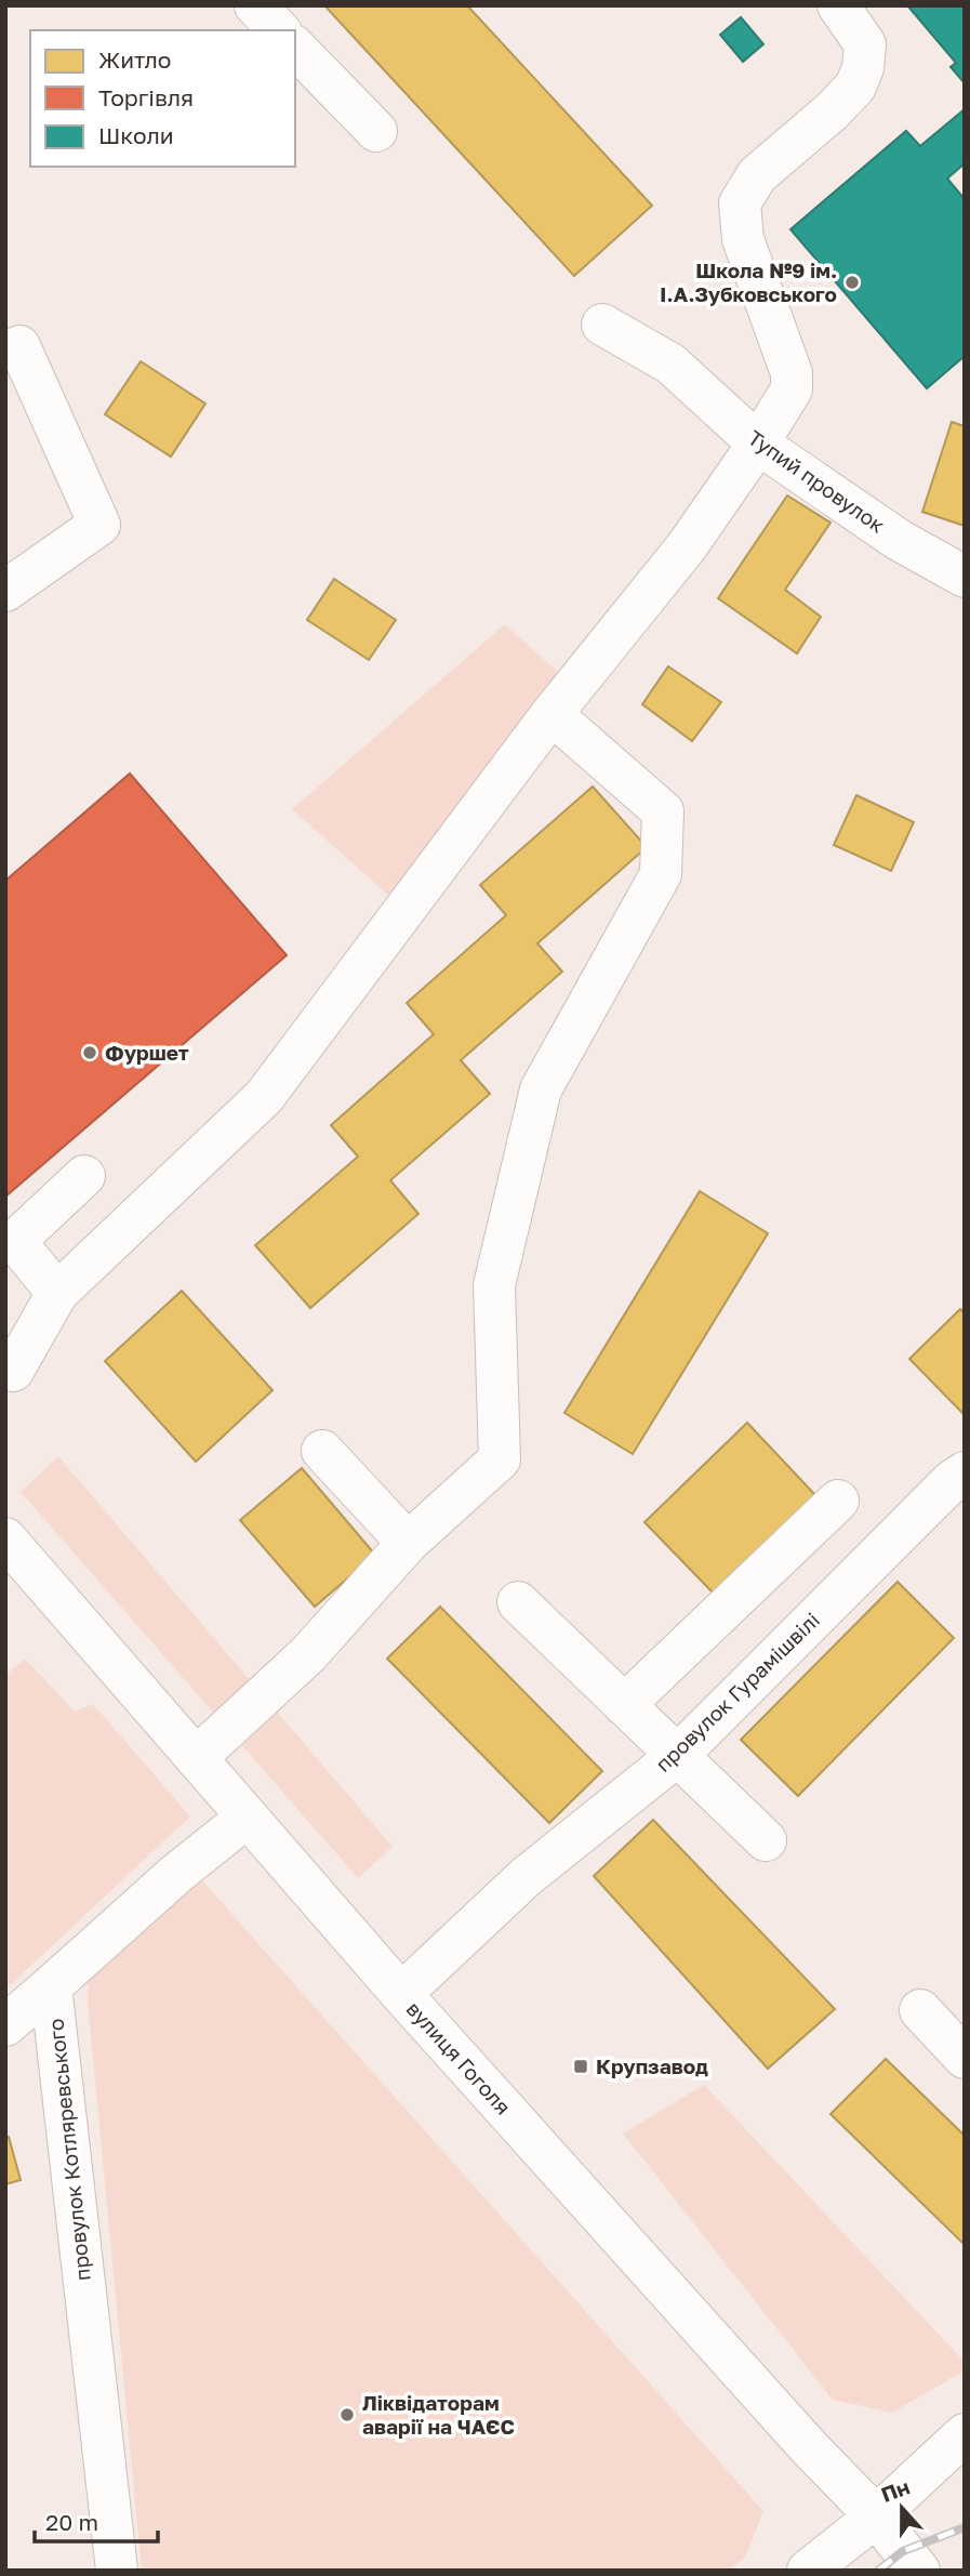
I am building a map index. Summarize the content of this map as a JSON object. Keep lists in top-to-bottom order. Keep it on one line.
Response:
{"streets":{"street":["Тупий провулок","провулок Гурамішвілі","вулиця Гоголя","провулок Котляревського"]},"crossings":[["провулок Гурамішвілі","вулиця Гоголя"]],"places":{"other":["Школа №9 ім. І.А.Зубковського","Фуршет","Ліквідаторам аварії на ЧАЄС"],"transit":["Крупзавод"]},"legend":["Житло","Торгівля","Школи"],"scale_bar":"20 m","north":"top"}
